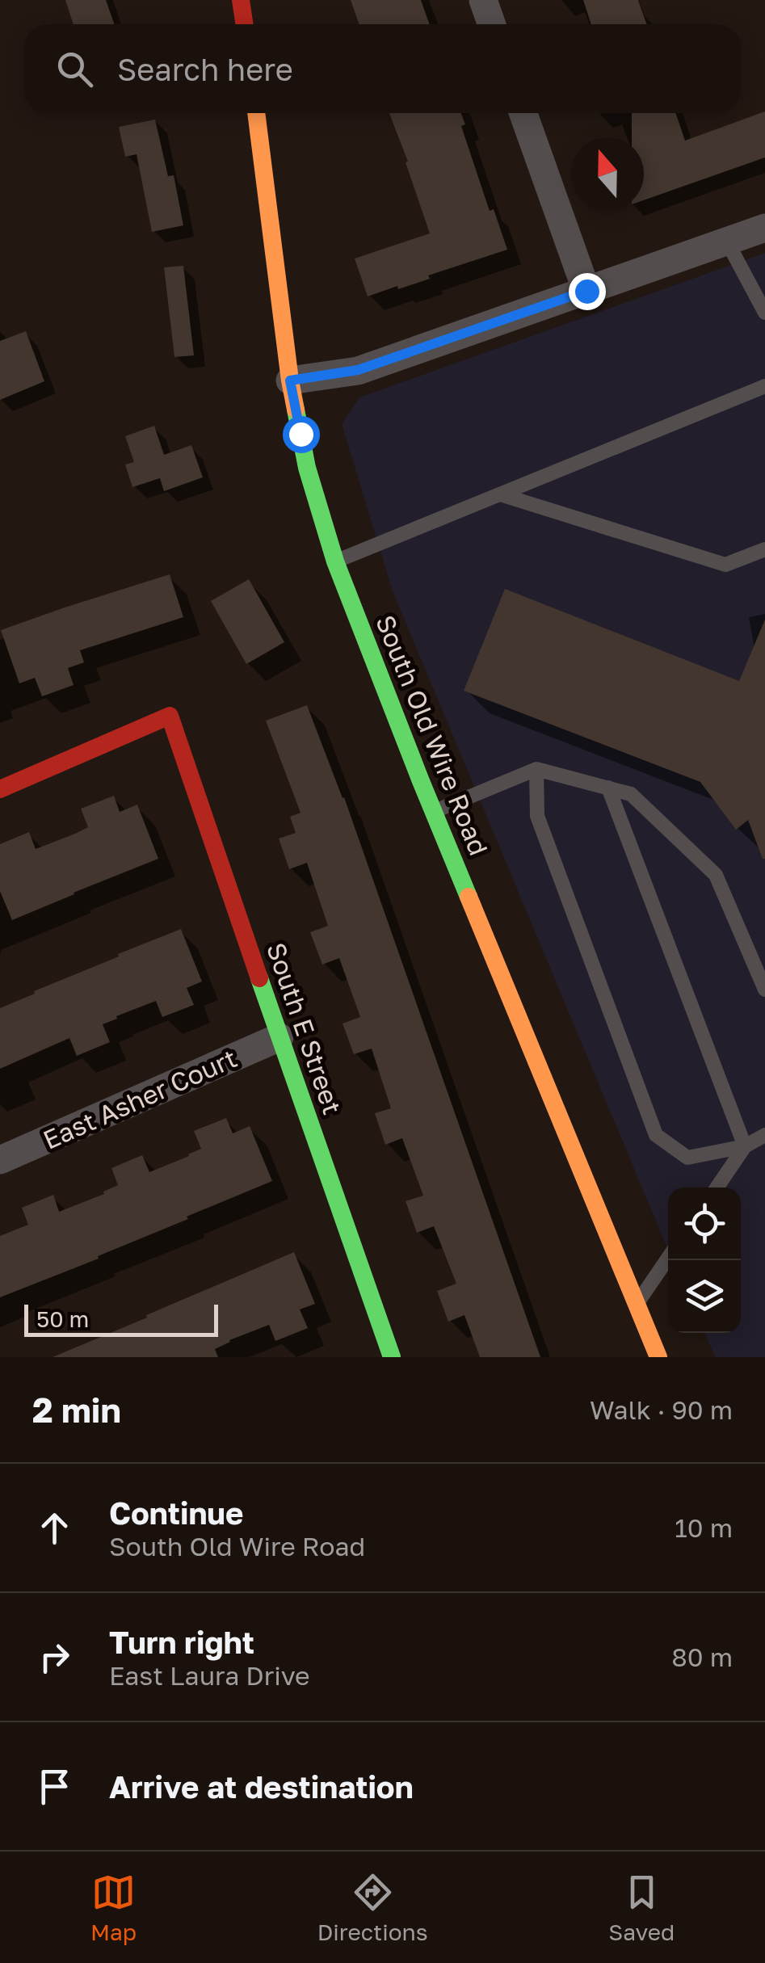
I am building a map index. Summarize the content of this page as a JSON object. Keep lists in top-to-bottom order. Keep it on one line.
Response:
{"streets":{"street":["South Old Wire Road","South E Street","East Asher Court"]},"crossings":[["South E Street","East Asher Court"]],"scale_bar":"50 m","north":"top","page":{"search":"Search here","scale":"50 m","heading":["2 min","Walk · 90 m"],"list":[["Continue","South Old Wire Road","10 m"],["Turn right","East Laura Drive","80 m"],"Arrive at destination"],"nav":["Map","Directions","Saved"]}}
